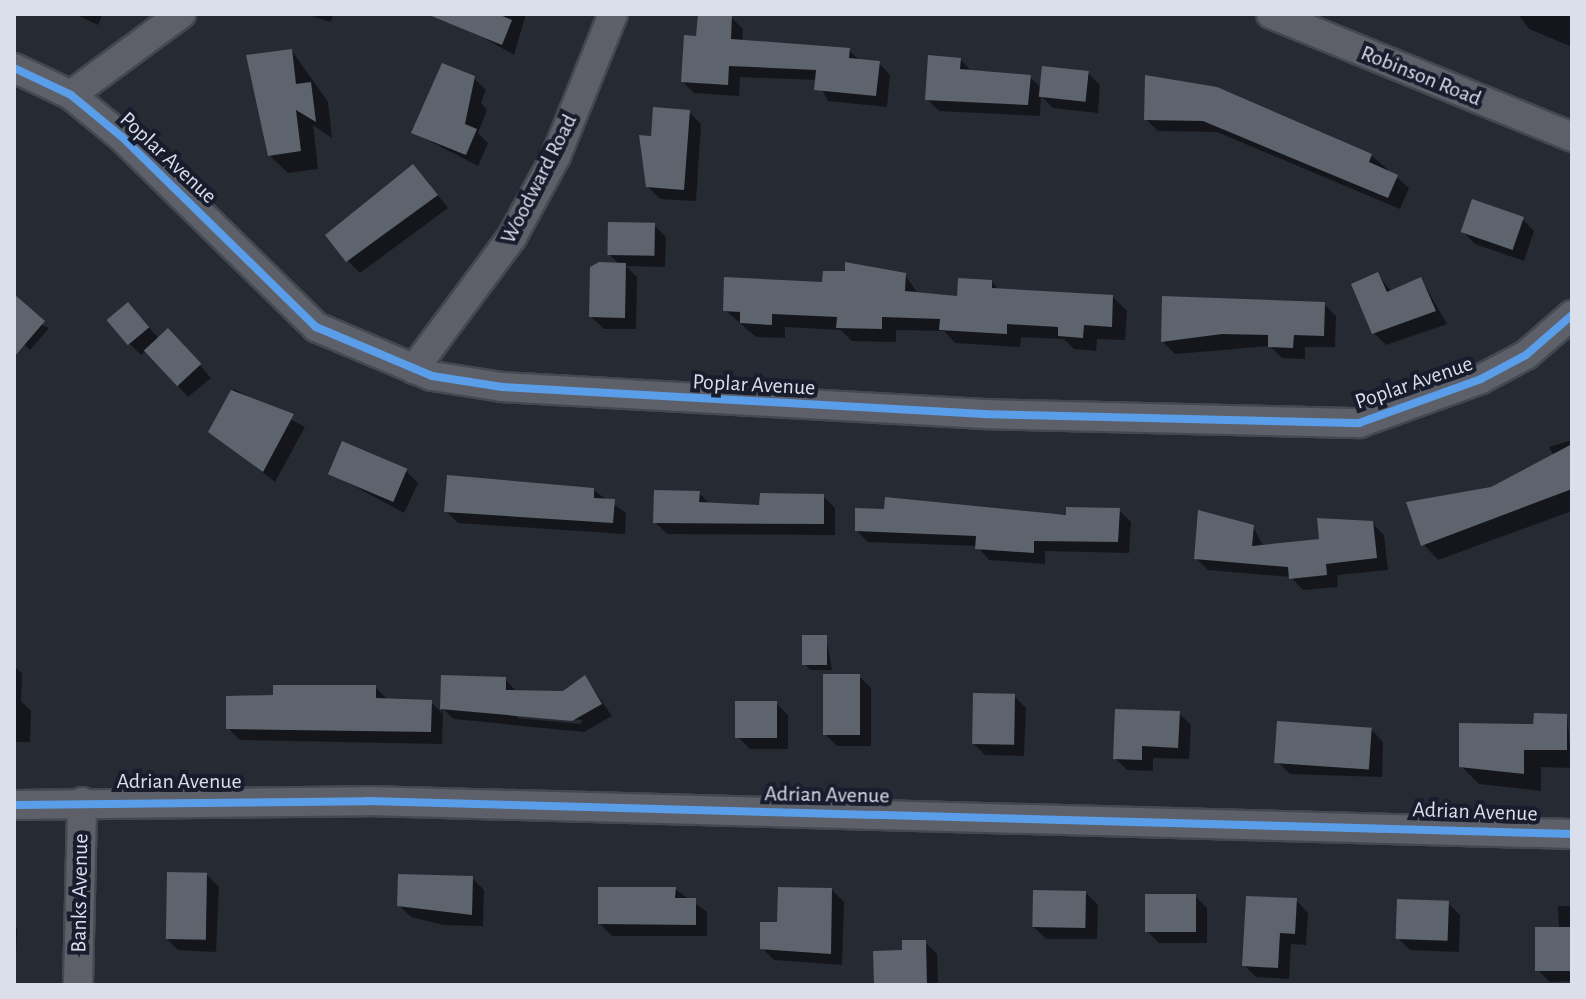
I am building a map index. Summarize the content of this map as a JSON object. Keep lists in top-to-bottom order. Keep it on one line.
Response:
{"streets":{"street":["Robinson Road","Poplar Avenue","Woodward Road","Adrian Avenue","Banks Avenue"]},"crossings":[["Poplar Avenue","Woodward Road"],["Adrian Avenue","Banks Avenue"]]}
